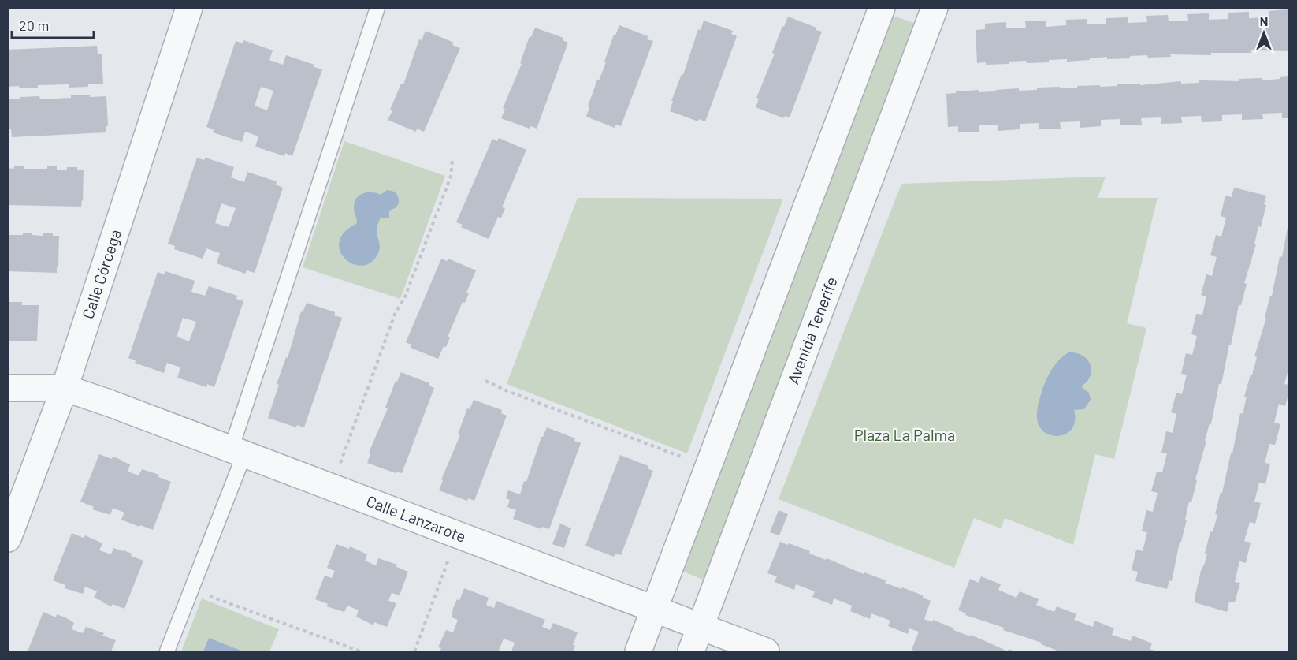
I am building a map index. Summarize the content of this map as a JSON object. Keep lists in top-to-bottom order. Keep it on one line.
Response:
{"streets":{"street":["Calle Córcega","Avenida Tenerife","Calle Lanzarote"]},"crossings":[["Calle Córcega","Calle Lanzarote"],["Avenida Tenerife","Calle Lanzarote"]],"parks":["Plaza La Palma"],"scale_bar":"20 m","north":"top"}
